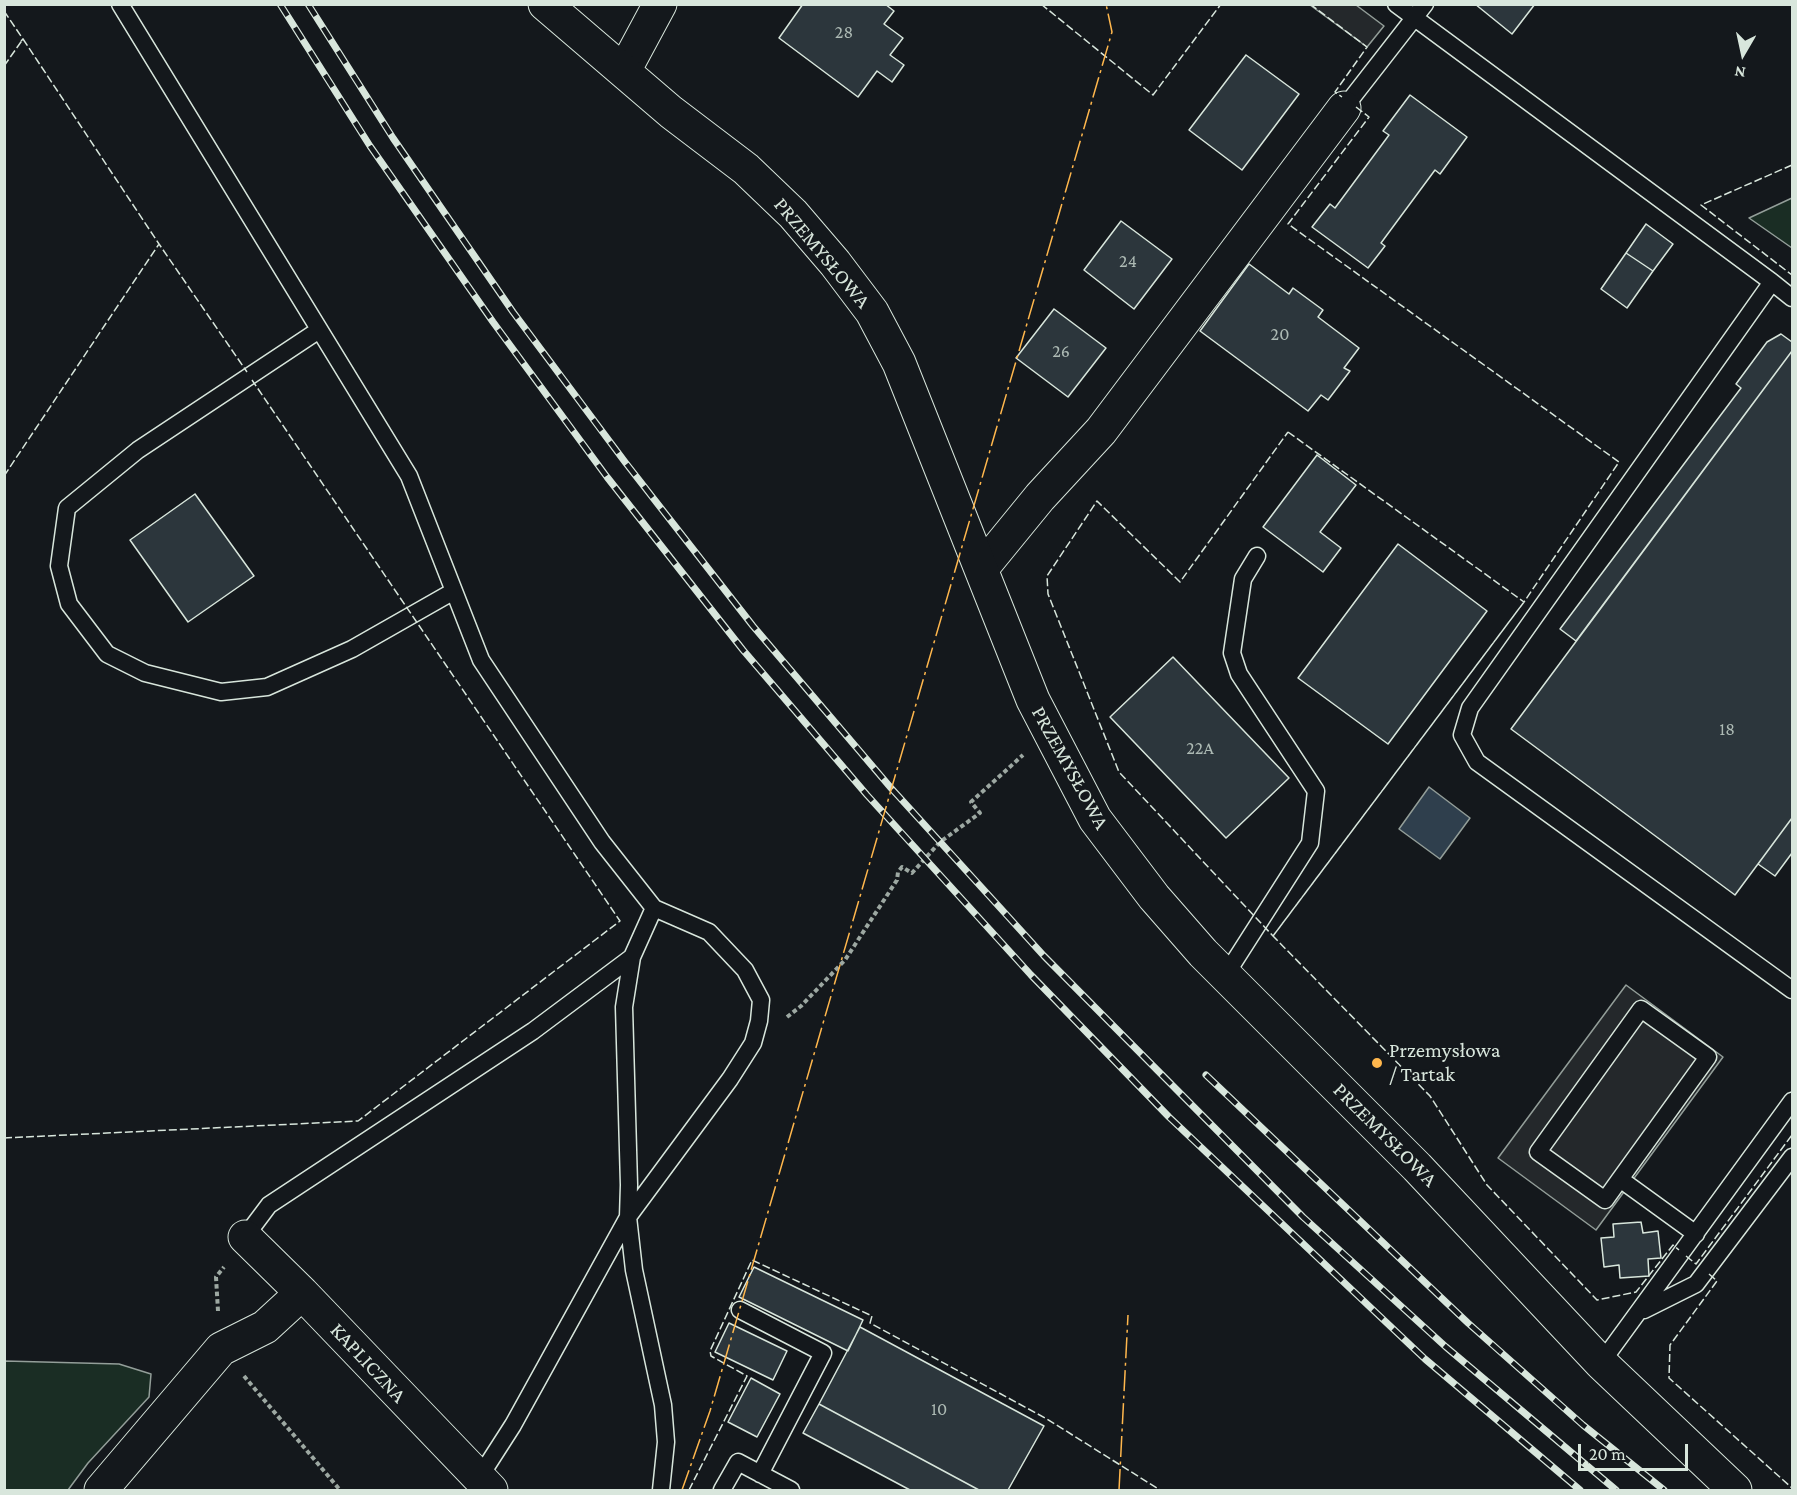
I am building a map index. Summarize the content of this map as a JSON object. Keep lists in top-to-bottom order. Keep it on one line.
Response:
{"streets":{"street":["PRZEMYSŁOWA","KAPLICZNA"]},"places":["Przemysłowa / Tartak"],"house_numbers":["28","24","20","26","18","22A","10"],"scale_bar":"20 m","north":"bottom"}
